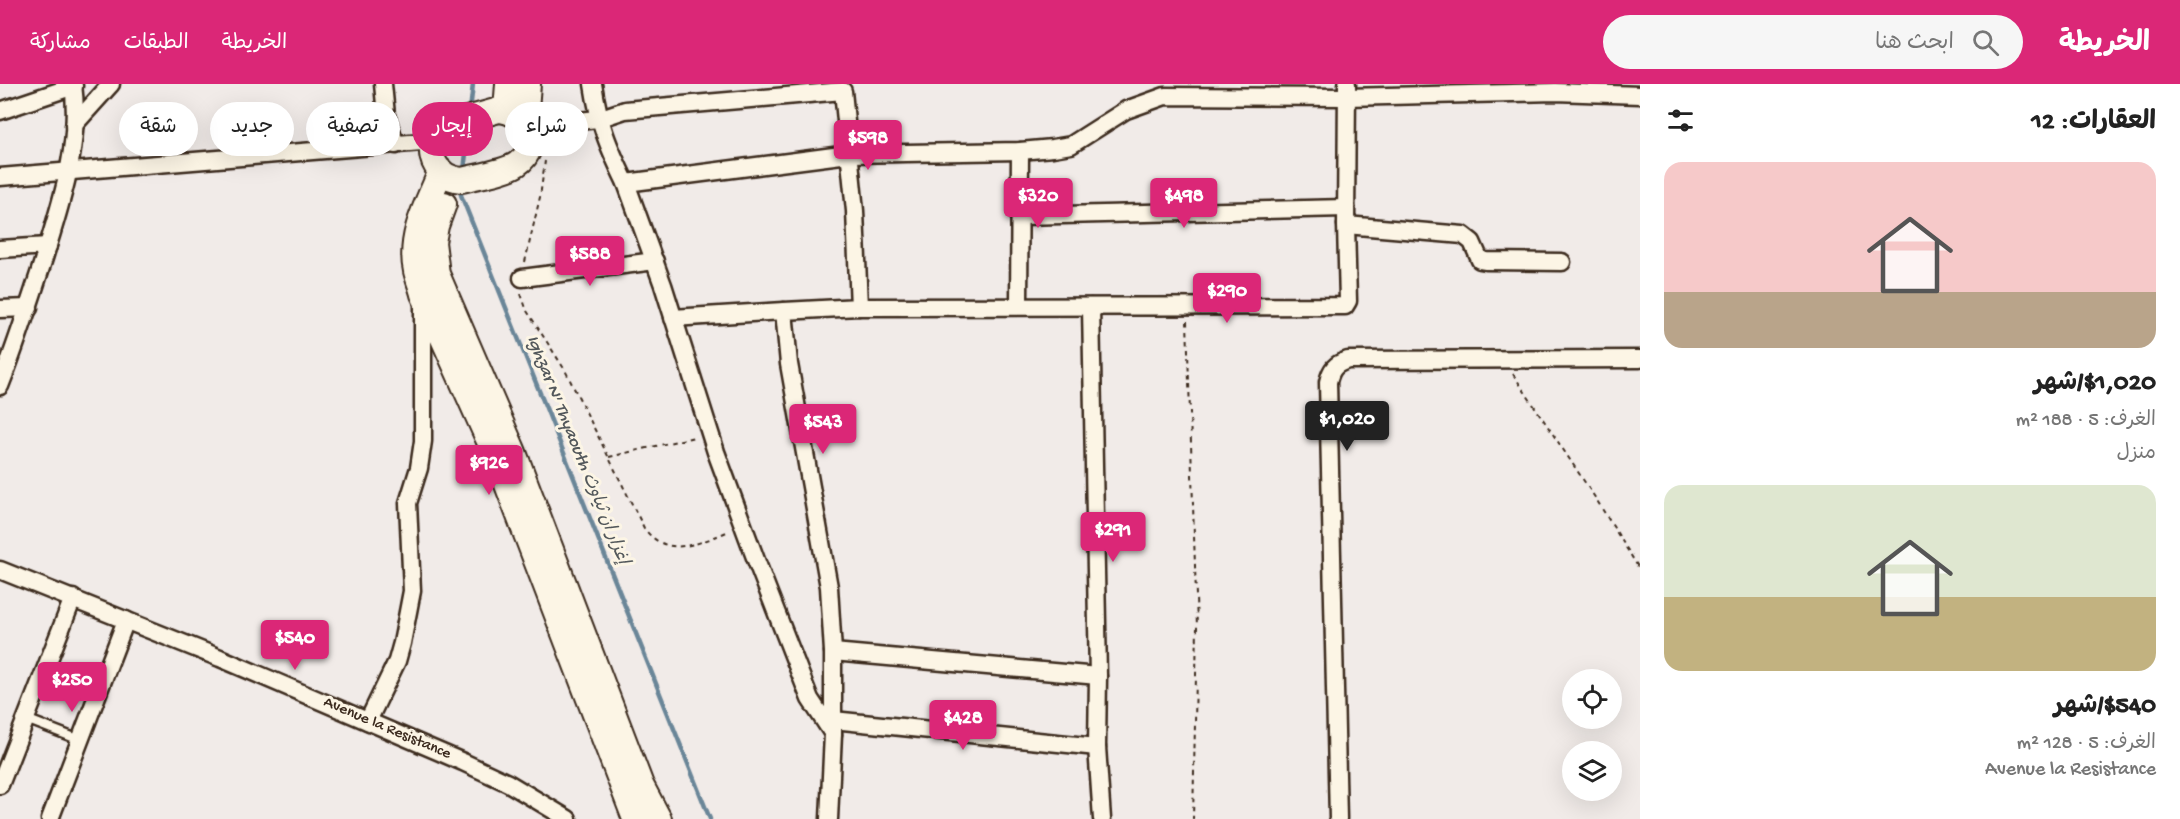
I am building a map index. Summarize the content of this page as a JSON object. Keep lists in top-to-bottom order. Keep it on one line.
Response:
{"streets":{"street":["Avenue la Resistance"]},"water":["Ighzar N' Thyaouth إغزار ان ثياوث"],"page":{"header":"الخريطة","search":"ابحث هنا","nav":["الخريطة","الطبقات","مشاركة"],"heading":"العقارات: 12","chip":["شراء","إيجار","تصفية","جديد","شقة"],"price":["$598","$320","$498","$588","$290","$1,020","$543","$926","$291","$540","$250","$428"],"list":[{"name":"$1,020/شهر","note":"الغرف: 5 · 188 m² · منزل"},{"name":"$540/شهر","note":"الغرف: 5 · 128 m² · Avenue la Resistance"}]}}
